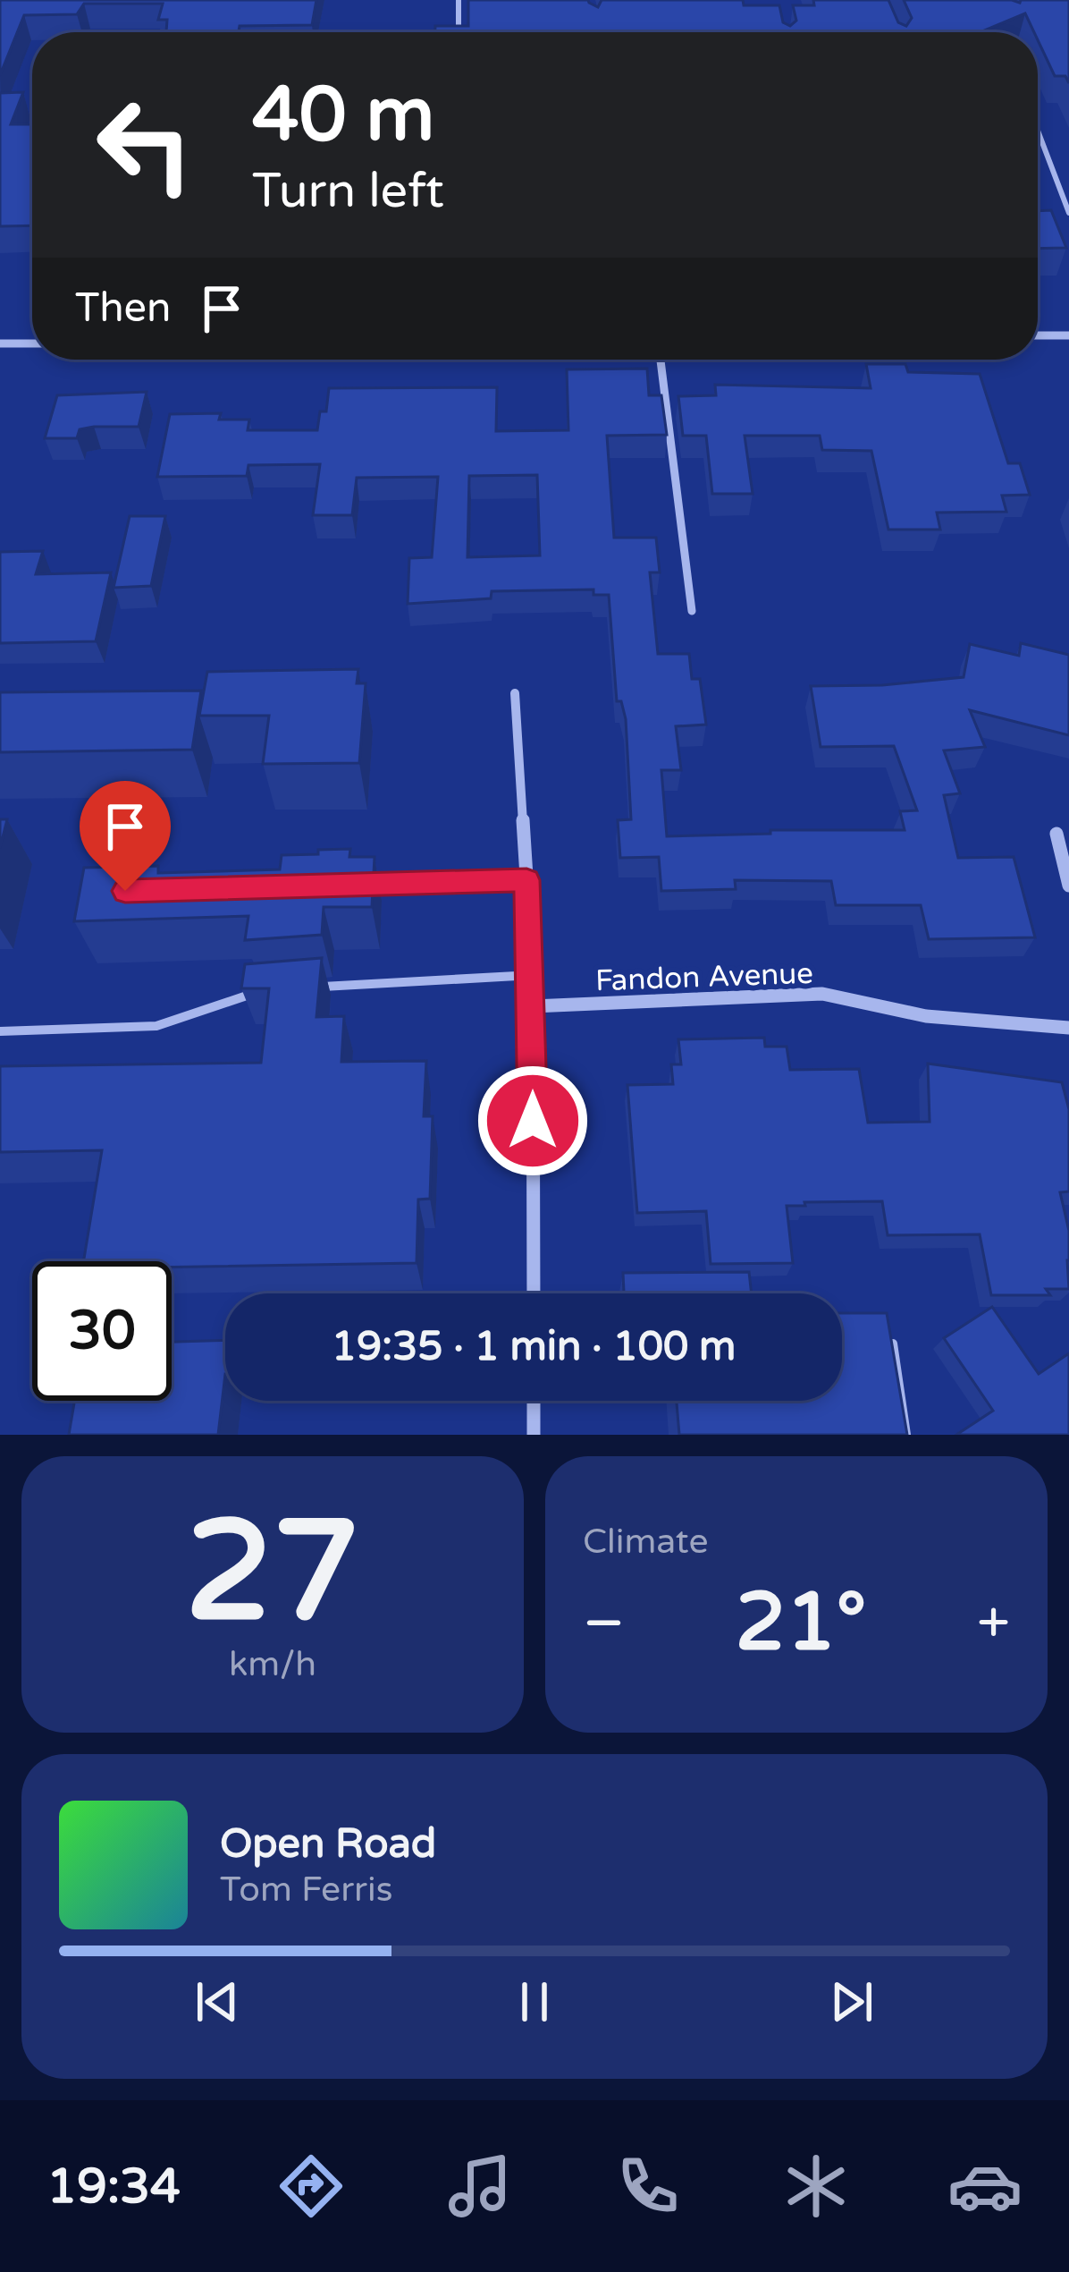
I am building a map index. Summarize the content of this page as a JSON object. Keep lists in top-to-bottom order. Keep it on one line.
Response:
{"streets":{"street":["Fandon Avenue"]},"page":{"turn":["40 m","Turn left"],"then":"Then","limit":"30","trip":"19:35 · 1 min · 100 m","tile":[["27","km/h"],"Climate"],"heat":["−","21°","+"],"song":["Open Road","Tom Ferris"],"tabs":"19:34"}}
